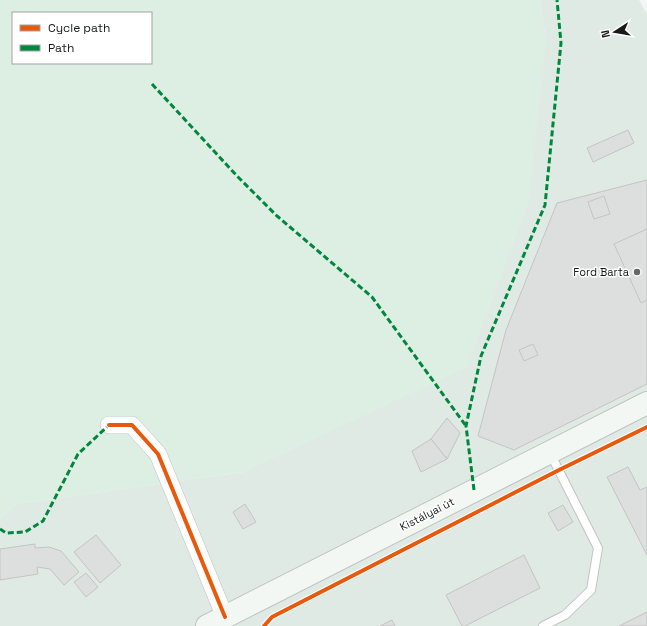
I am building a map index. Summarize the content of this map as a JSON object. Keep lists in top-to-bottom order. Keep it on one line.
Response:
{"streets":{"main road":["Kistályai út"]},"places":["Ford Barta"],"legend":["Cycle path","Path"],"north":"left"}
